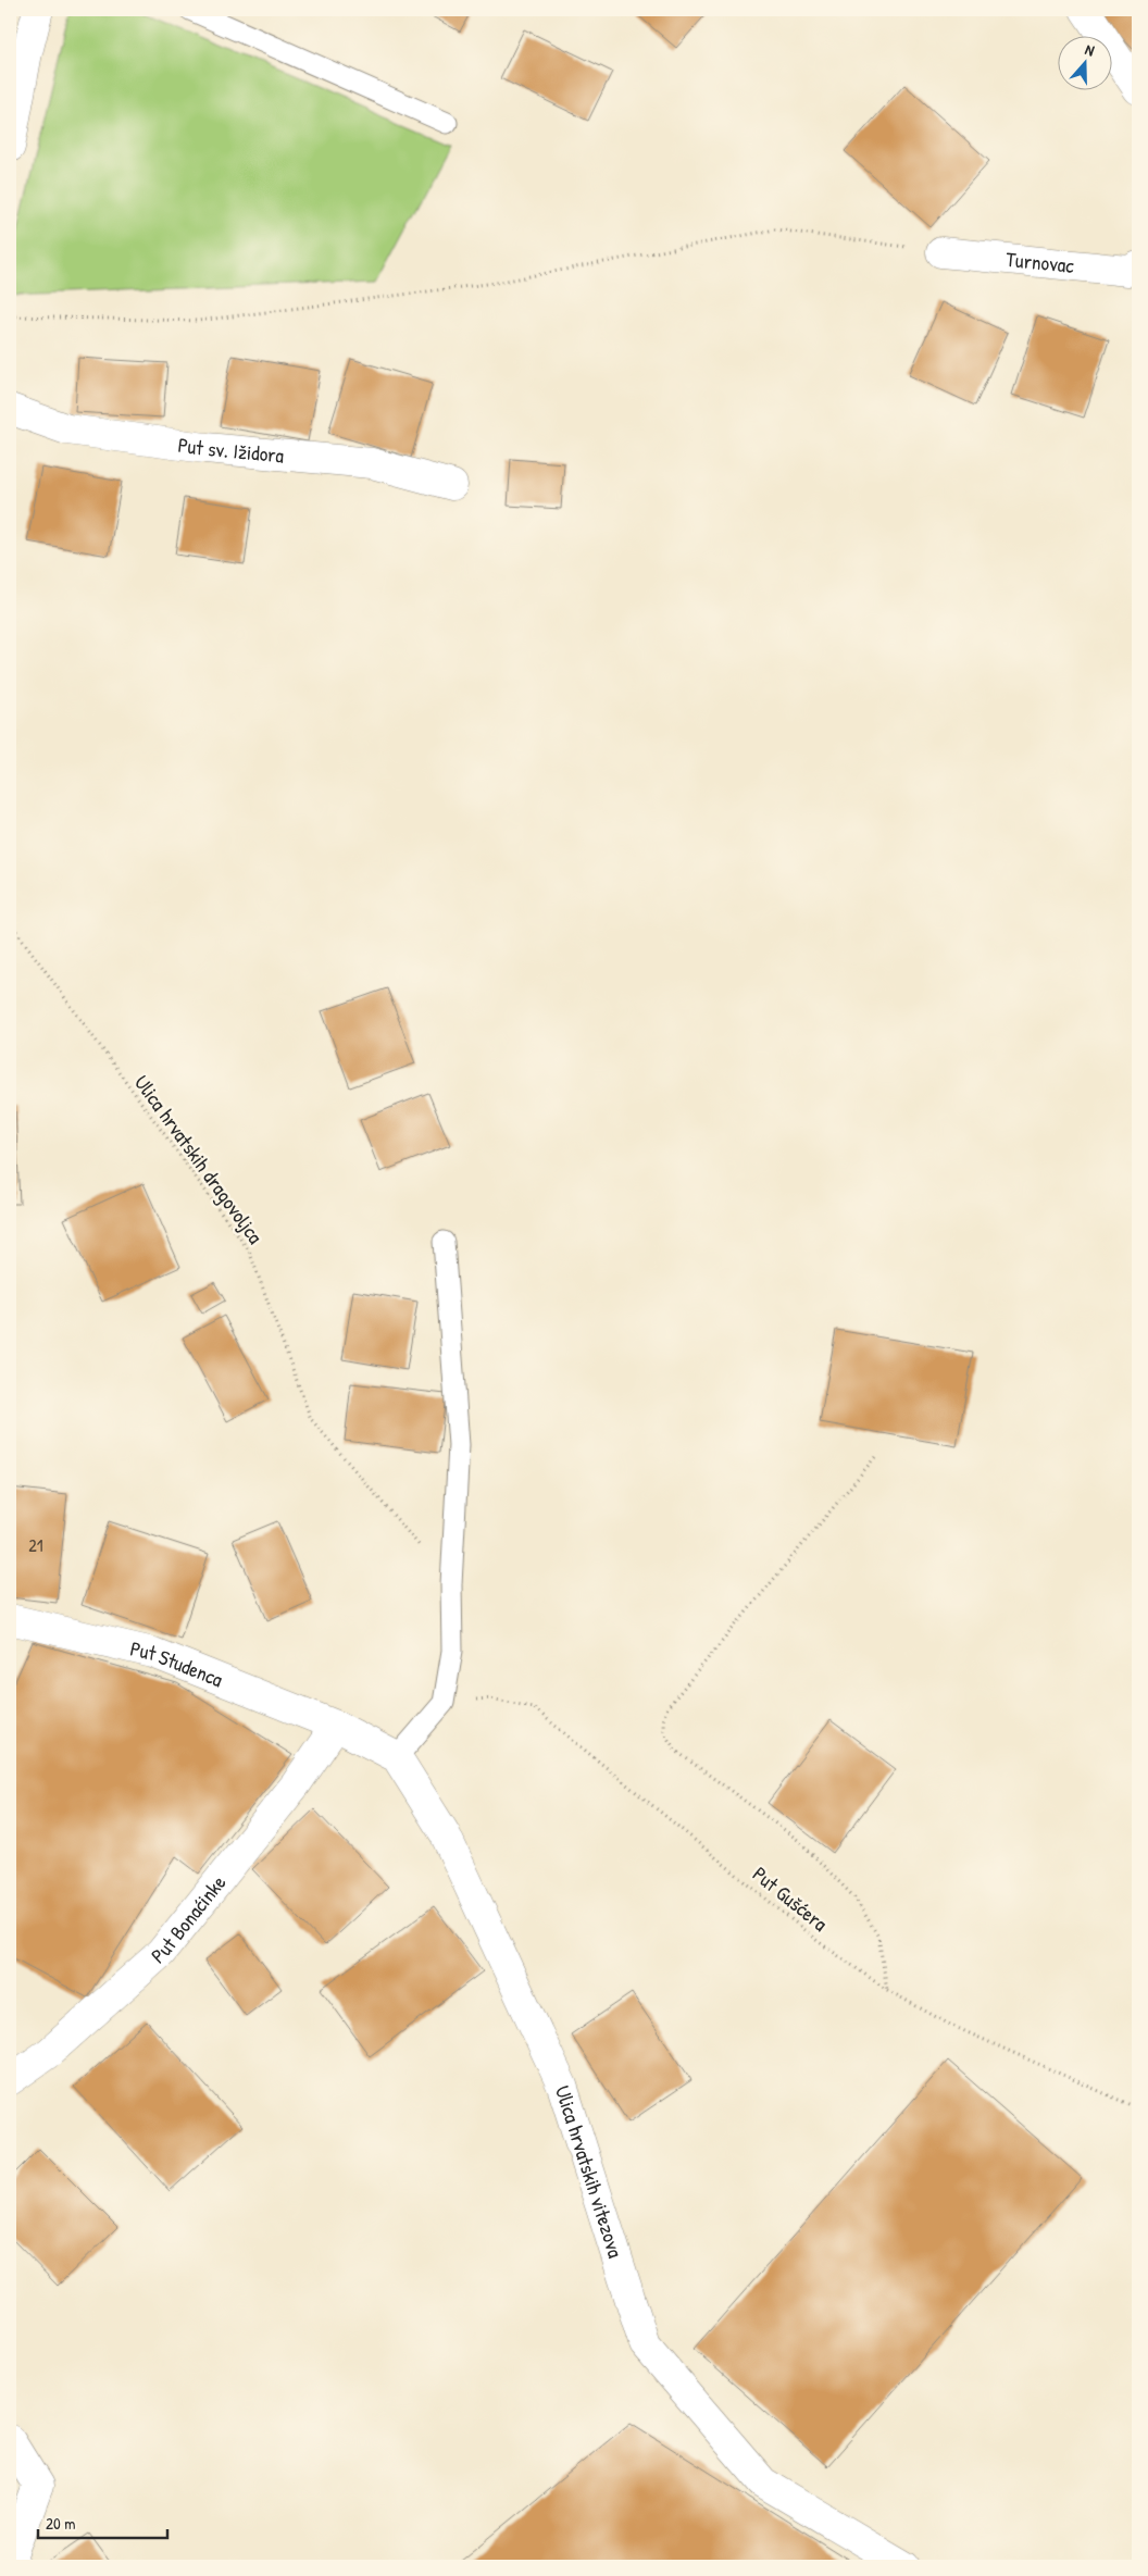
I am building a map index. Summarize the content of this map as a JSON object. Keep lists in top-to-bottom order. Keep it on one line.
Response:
{"streets":{"street":["Turnovac","Put sv. Ižidora","Put Studenca","Put Bonaćinke","Ulica hrvatskih vitezova"],"path":["Ulica hrvatskih dragovoljca","Put Gušćera"]},"crossings":[["Put Studenca","Put Bonaćinke"]],"house_numbers":["21"],"scale_bar":"20 m","north":"top"}
